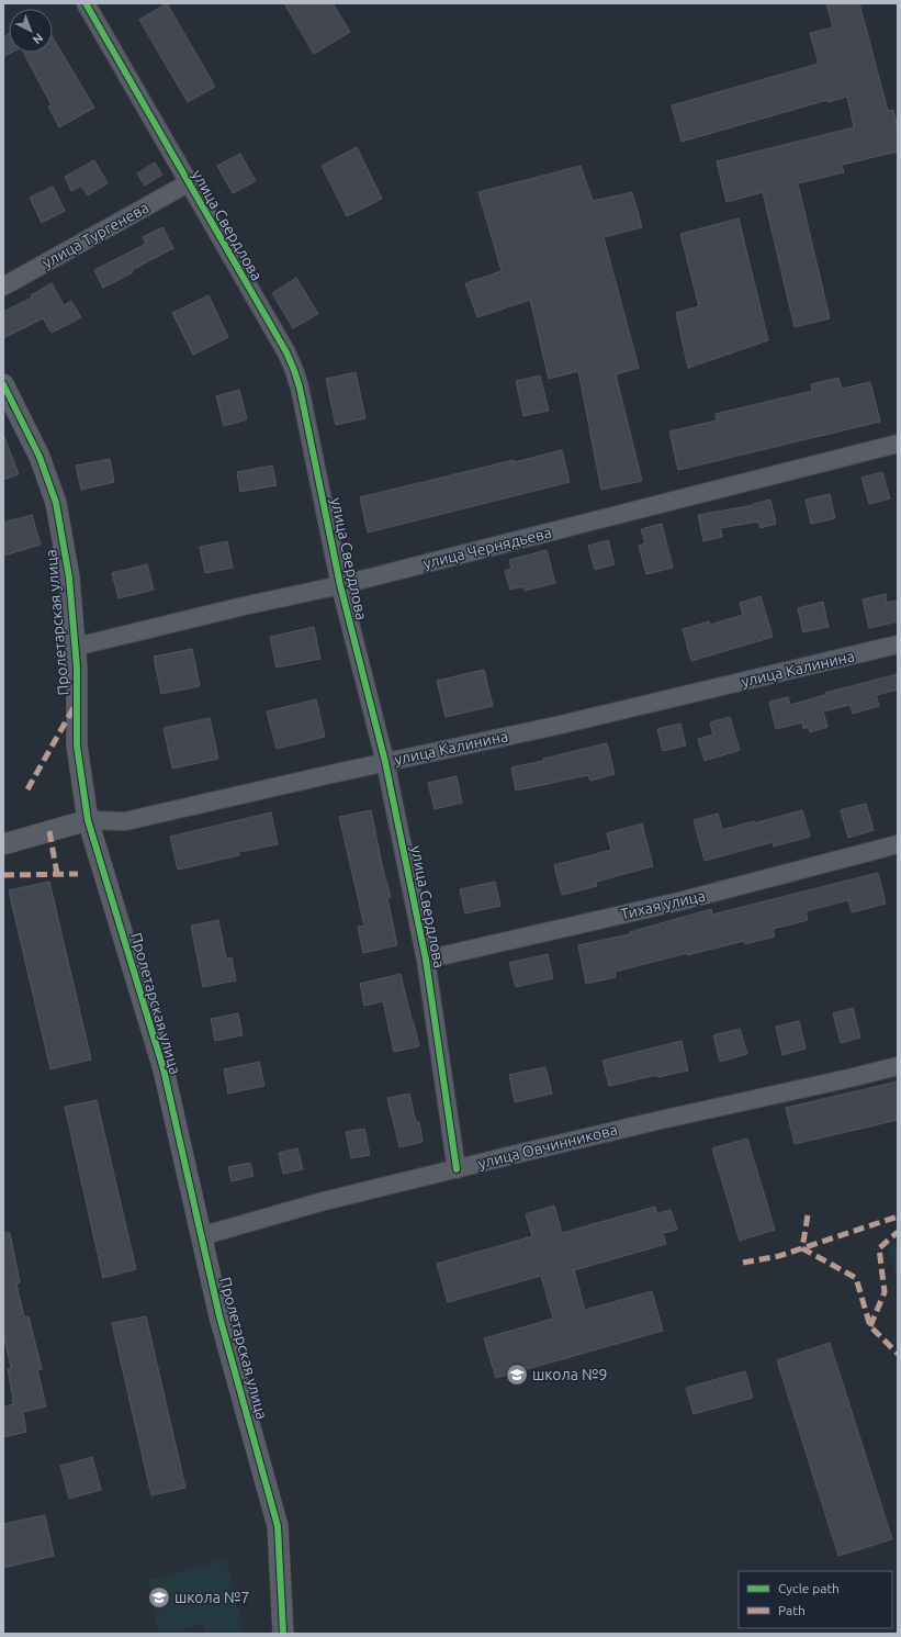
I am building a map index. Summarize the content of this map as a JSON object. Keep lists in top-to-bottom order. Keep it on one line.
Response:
{"streets":{"street":["улица Свердлова","улица Тургенева","улица Чернядьева","Пролетарская улица","улица Калинина","Тихая улица","улица Овчинникова"]},"crossings":[["улица Свердлова","улица Тургенева"],["улица Свердлова","улица Чернядьева"],["улица Свердлова","улица Калинина"],["улица Свердлова","Тихая улица"],["улица Свердлова","улица Овчинникова"],["улица Чернядьева","Пролетарская улица"],["Пролетарская улица","улица Калинина"],["Пролетарская улица","улица Овчинникова"]],"places":{"school or university":["школа №9","школа №7"]},"legend":["Cycle path","Path"],"north":"bottom right"}
